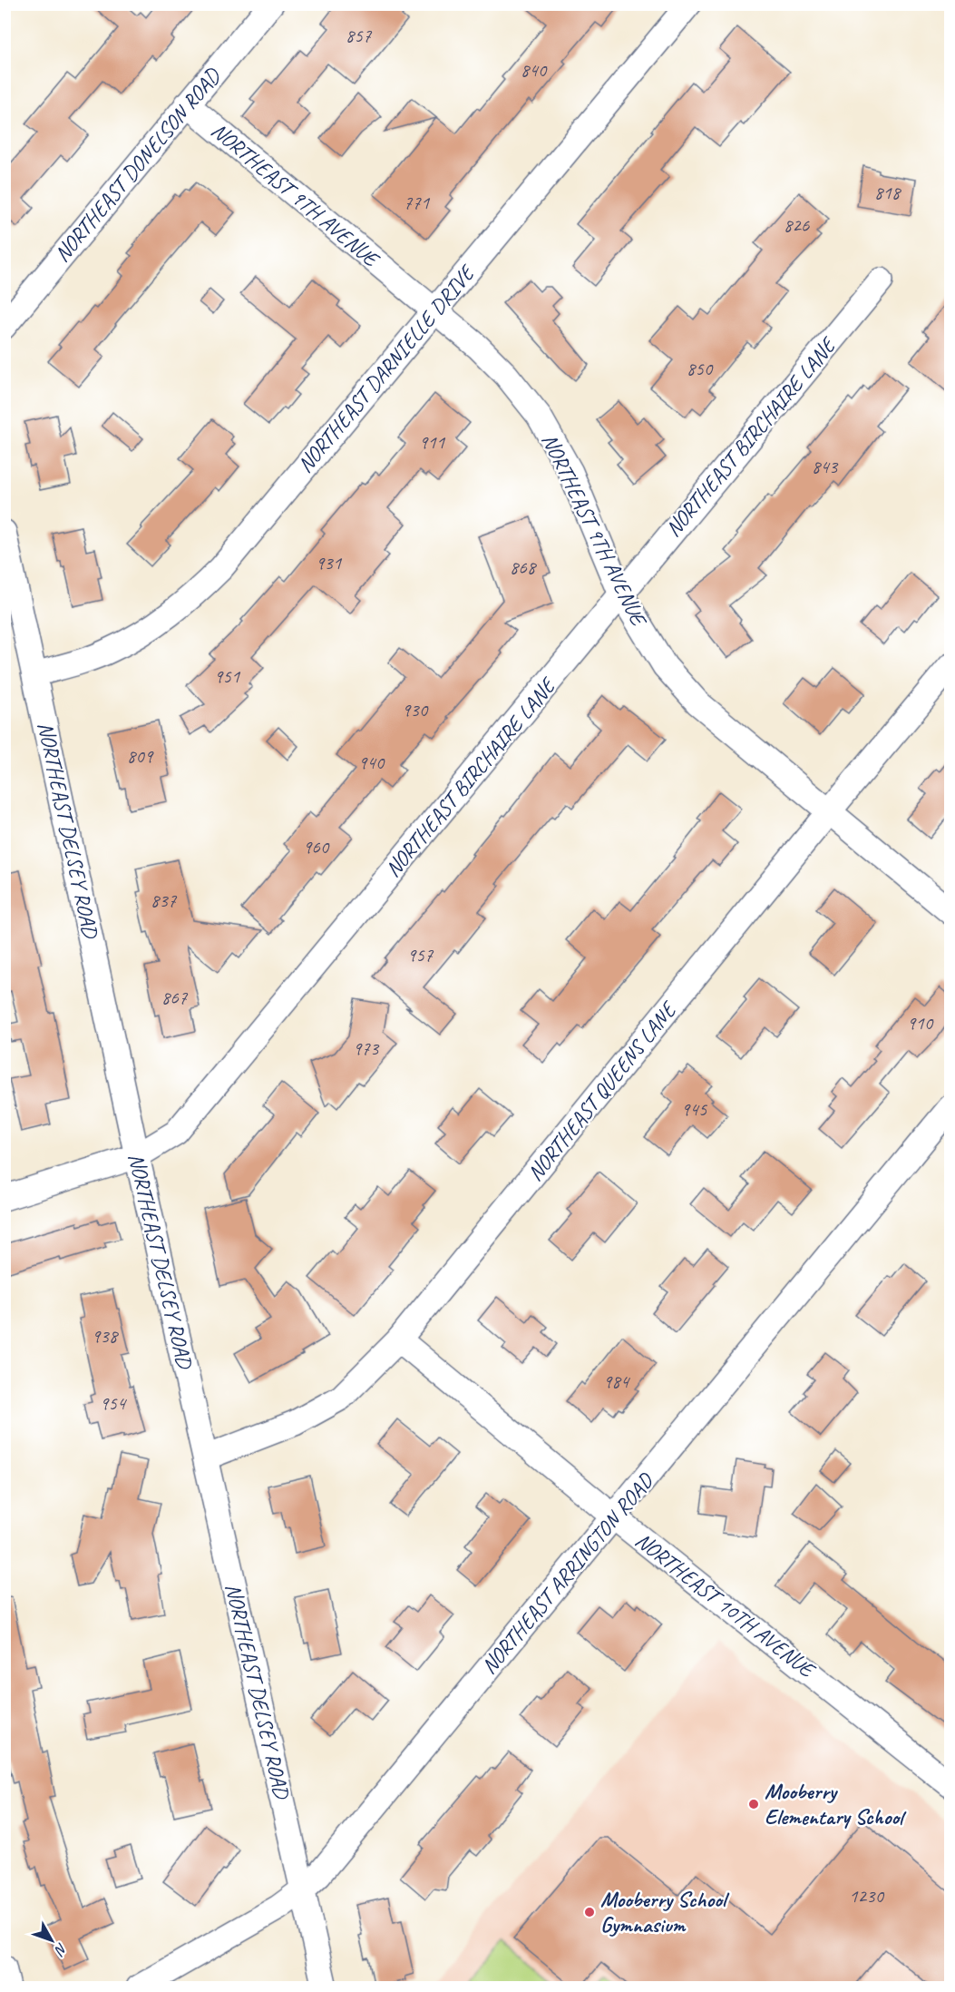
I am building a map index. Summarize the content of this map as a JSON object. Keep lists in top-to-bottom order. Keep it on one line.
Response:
{"streets":{"street":["NORTHEAST DONELSON ROAD","NORTHEAST 9TH AVENUE","NORTHEAST DARNIELLE DRIVE","NORTHEAST BIRCHAIRE LANE","NORTHEAST DELSEY ROAD","NORTHEAST QUEENS LANE","NORTHEAST ARRINGTON ROAD","NORTHEAST 10TH AVENUE"]},"crossings":[["NORTHEAST DONELSON ROAD","NORTHEAST 9TH AVENUE"],["NORTHEAST 9TH AVENUE","NORTHEAST DARNIELLE DRIVE"],["NORTHEAST 9TH AVENUE","NORTHEAST BIRCHAIRE LANE"],["NORTHEAST 9TH AVENUE","NORTHEAST QUEENS LANE"],["NORTHEAST DARNIELLE DRIVE","NORTHEAST DELSEY ROAD"],["NORTHEAST BIRCHAIRE LANE","NORTHEAST DELSEY ROAD"],["NORTHEAST DELSEY ROAD","NORTHEAST QUEENS LANE"],["NORTHEAST DELSEY ROAD","NORTHEAST ARRINGTON ROAD"],["NORTHEAST QUEENS LANE","NORTHEAST 10TH AVENUE"],["NORTHEAST ARRINGTON ROAD","NORTHEAST 10TH AVENUE"]],"places":["Mooberry Elementary School","Mooberry School Gymnasium"],"house_numbers":["857","840","818","771","826","850","911","843","931","868","951","930","809","940","960","837","957","867","910","973","945","938","984","954","1230"],"north":"bottom right"}
